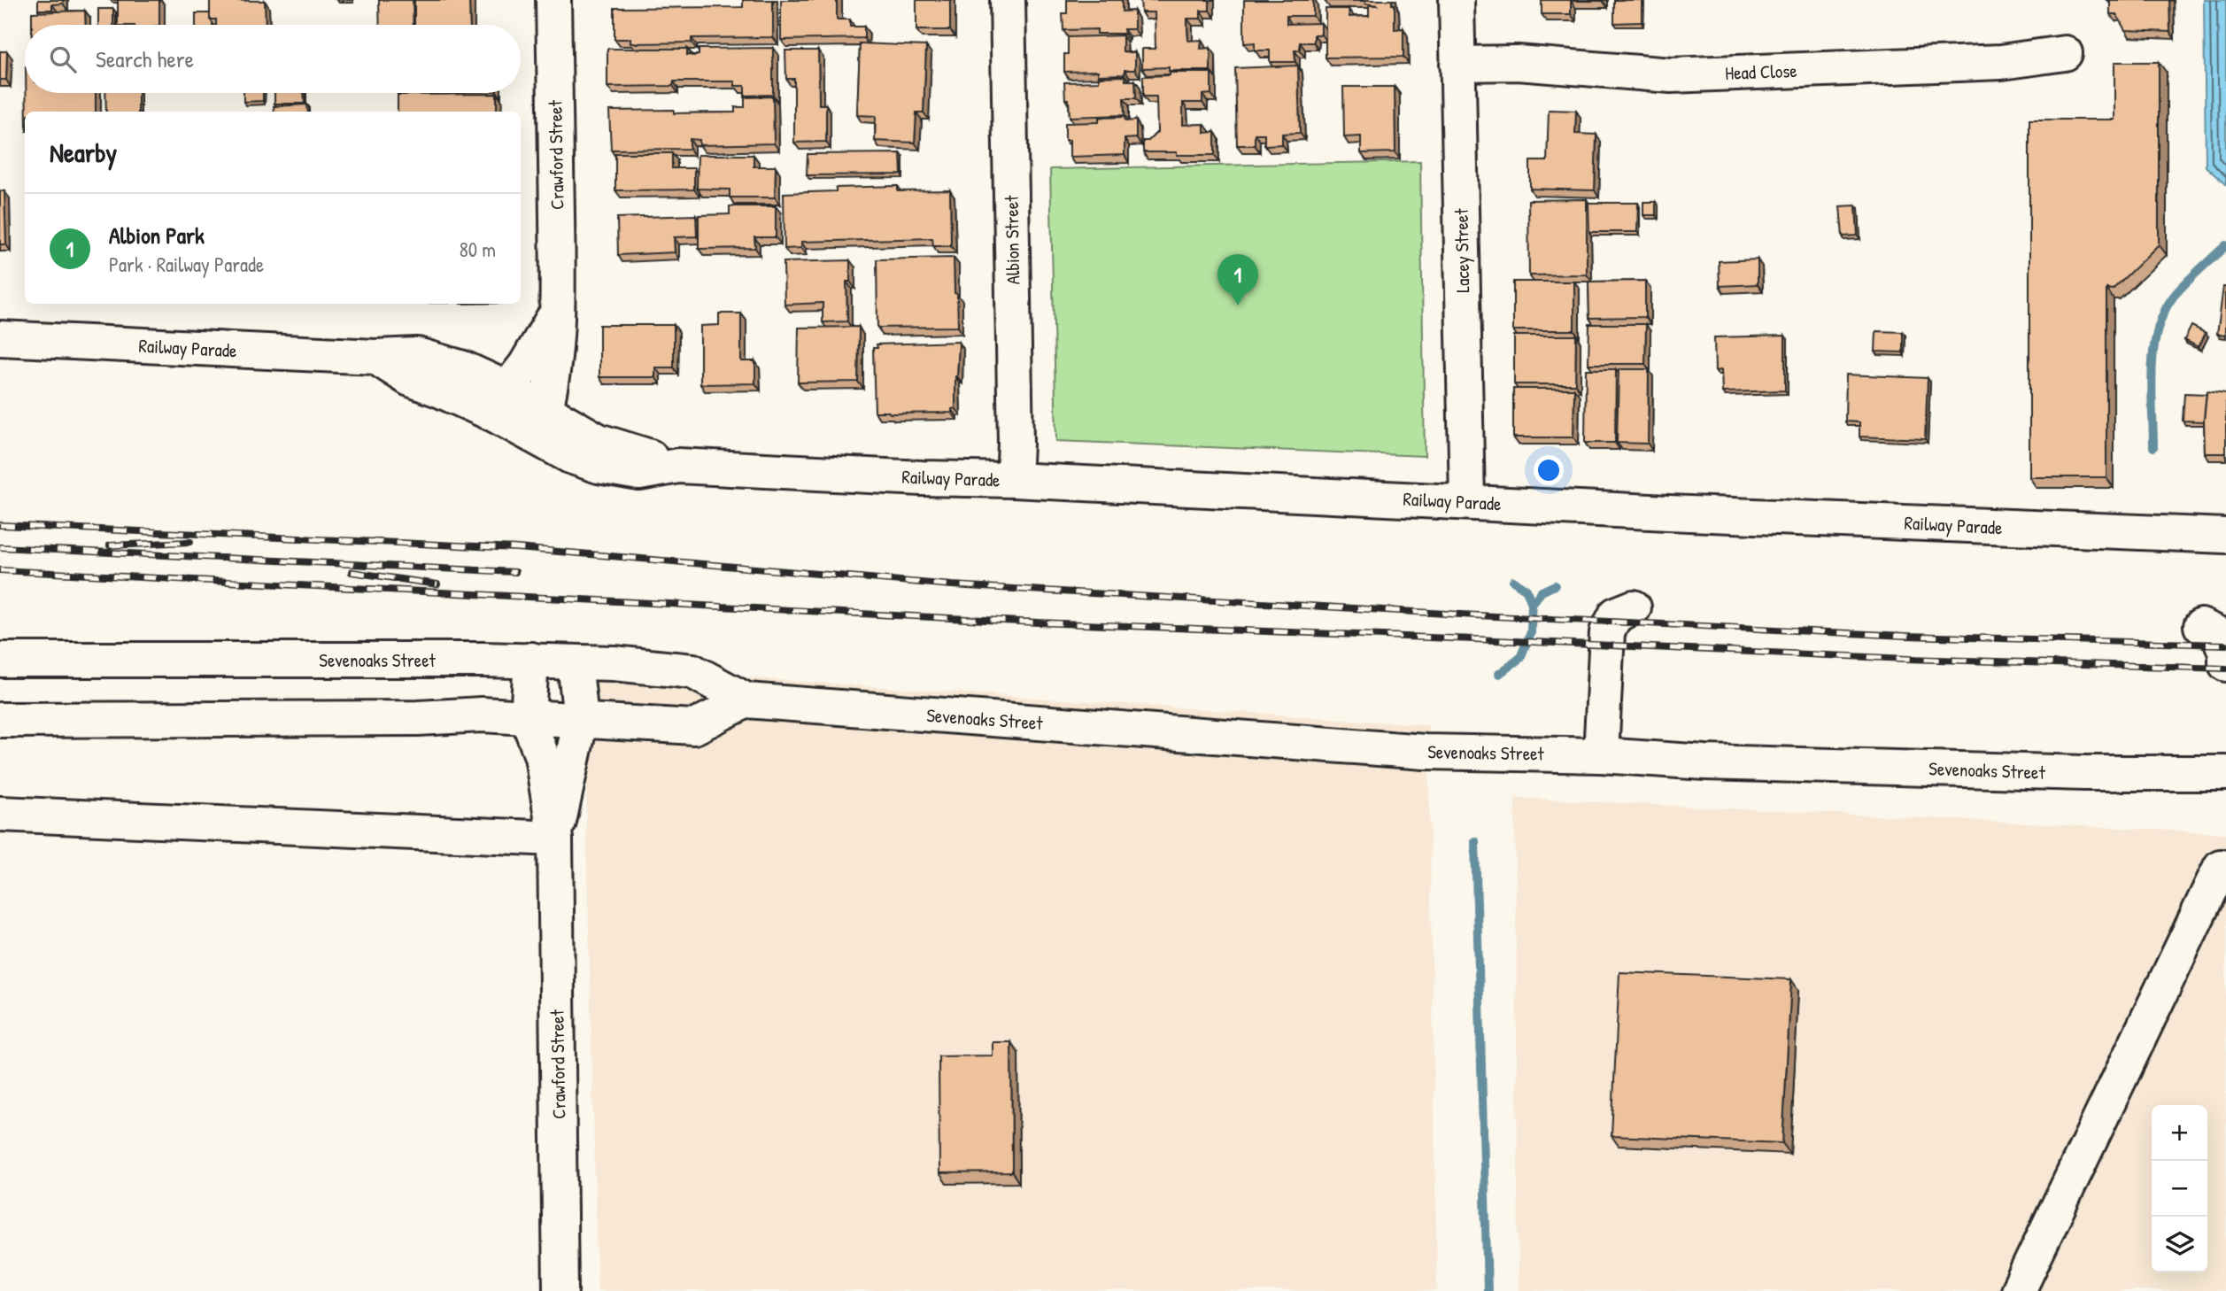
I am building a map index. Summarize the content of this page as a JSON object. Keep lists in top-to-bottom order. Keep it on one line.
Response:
{"streets":{"street":["Head Close","Crawford Street","Albion Street","Lacey Street","Railway Parade","Sevenoaks Street"]},"crossings":[["Head Close","Lacey Street"],["Crawford Street","Railway Parade"],["Crawford Street","Sevenoaks Street"],["Albion Street","Railway Parade"],["Lacey Street","Railway Parade"]],"page":{"search":"Search here","heading":"Nearby","list":[{"mark":"1","name":"Albion Park","note":"Park · Railway Parade","value":"80 m"}],"pins":"1","map_buttons":["+","−"]}}
